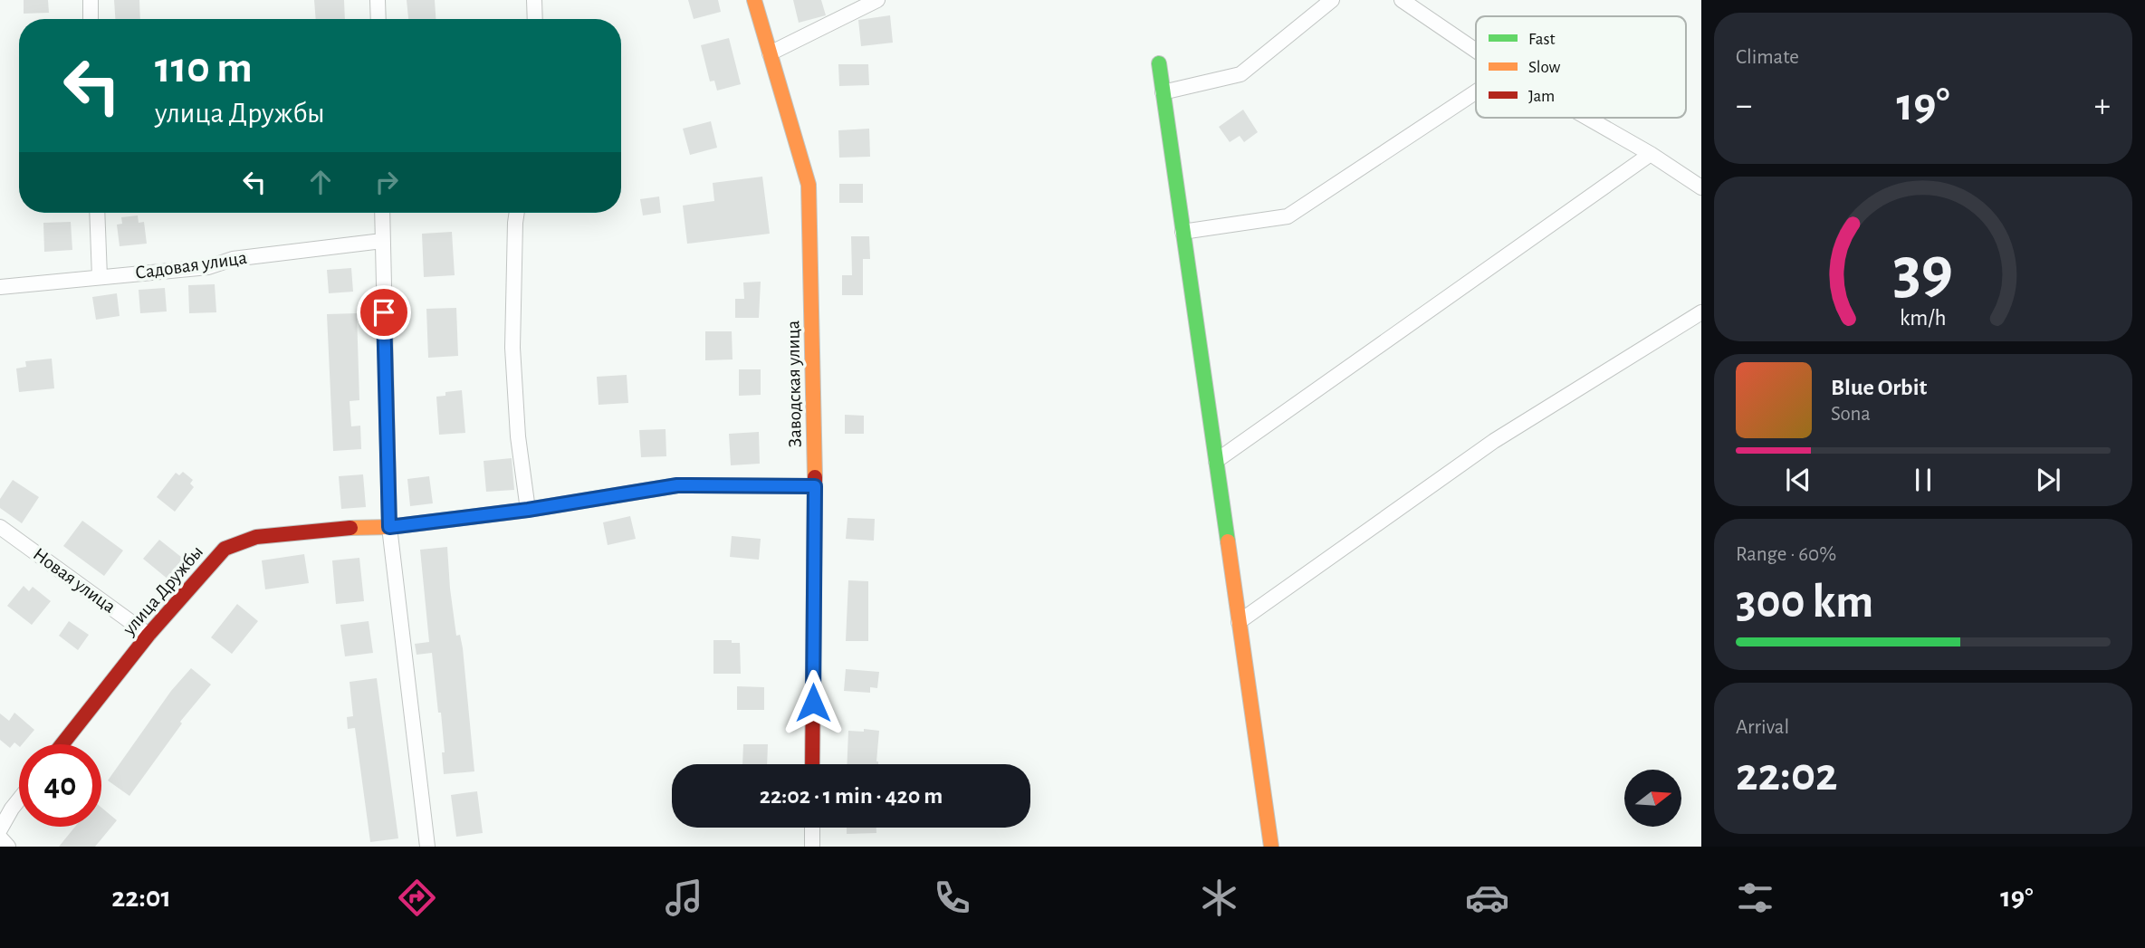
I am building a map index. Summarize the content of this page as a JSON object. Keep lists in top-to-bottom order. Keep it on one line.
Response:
{"streets":{"street":["Садовая улица","Заводская улица","Новая улица","улица Дружбы"]},"crossings":[["Заводская улица","улица Дружбы"],["Новая улица","улица Дружбы"]],"legend":["Fast","Slow","Jam"],"north":"right","page":{"tile":["Climate",["Range · 60%","300 km"],["Arrival","22:02"]],"turn":["110 m","улица Дружбы"],"heat":["−","19°","+"],"song":["Blue Orbit","Sona"],"limit":"40","trip":"22:02 · 1 min · 420 m","tabs":["22:01","19°"],"gauge":["39","km/h"]}}
